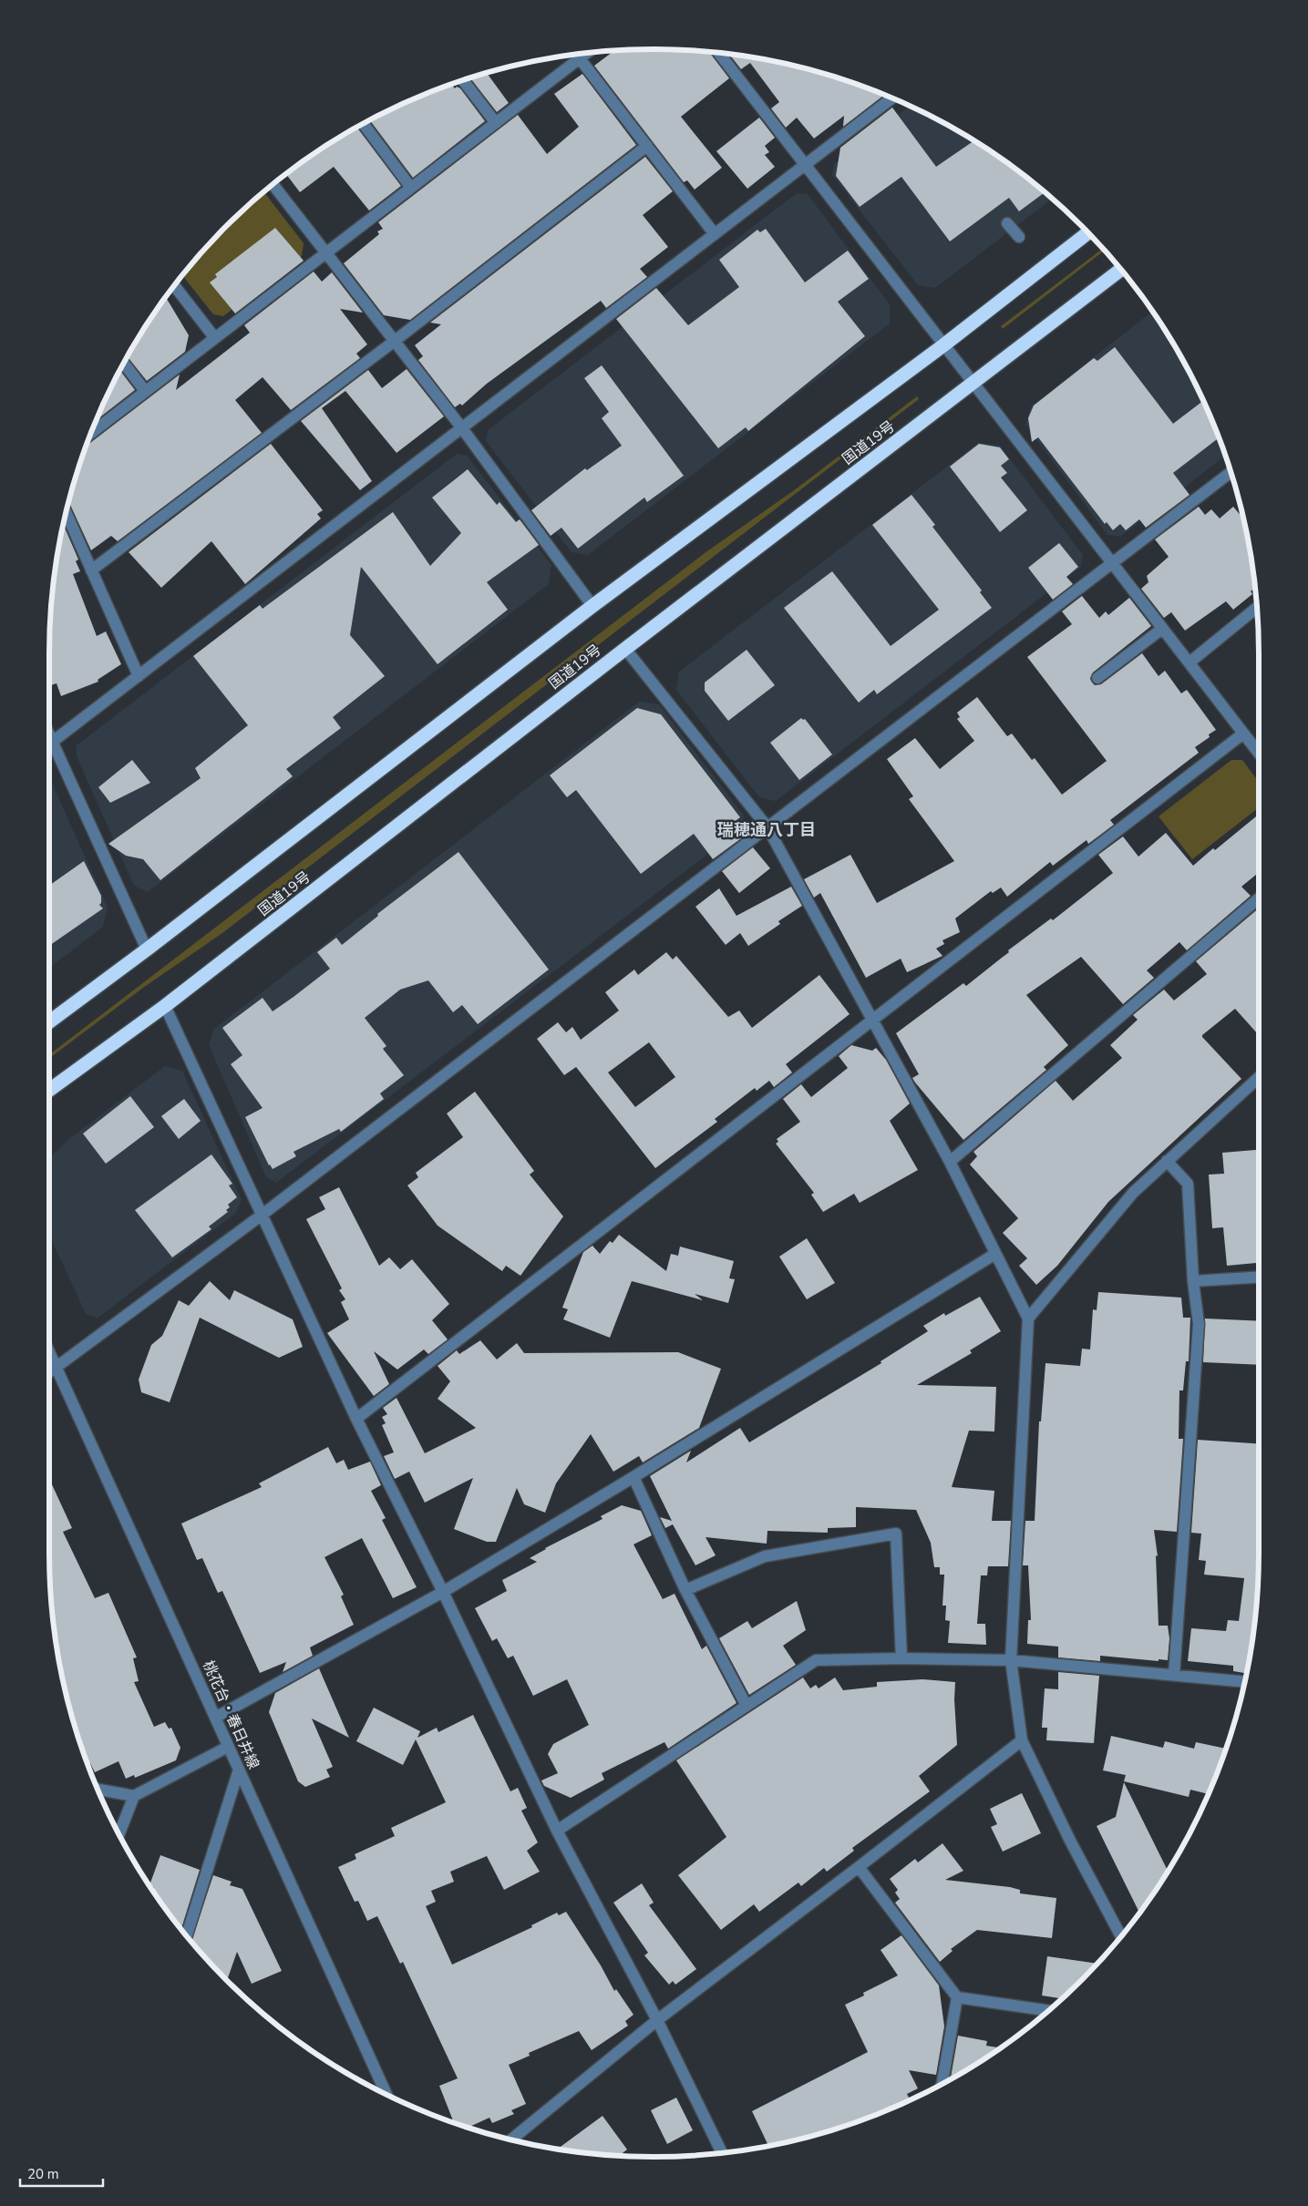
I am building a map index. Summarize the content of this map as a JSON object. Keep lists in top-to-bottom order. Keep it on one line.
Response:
{"streets":{"highway":["国道19号"],"street":["桃花台・春日井線"]},"districts":["瑞穂通八丁目"],"scale_bar":"20 m"}
